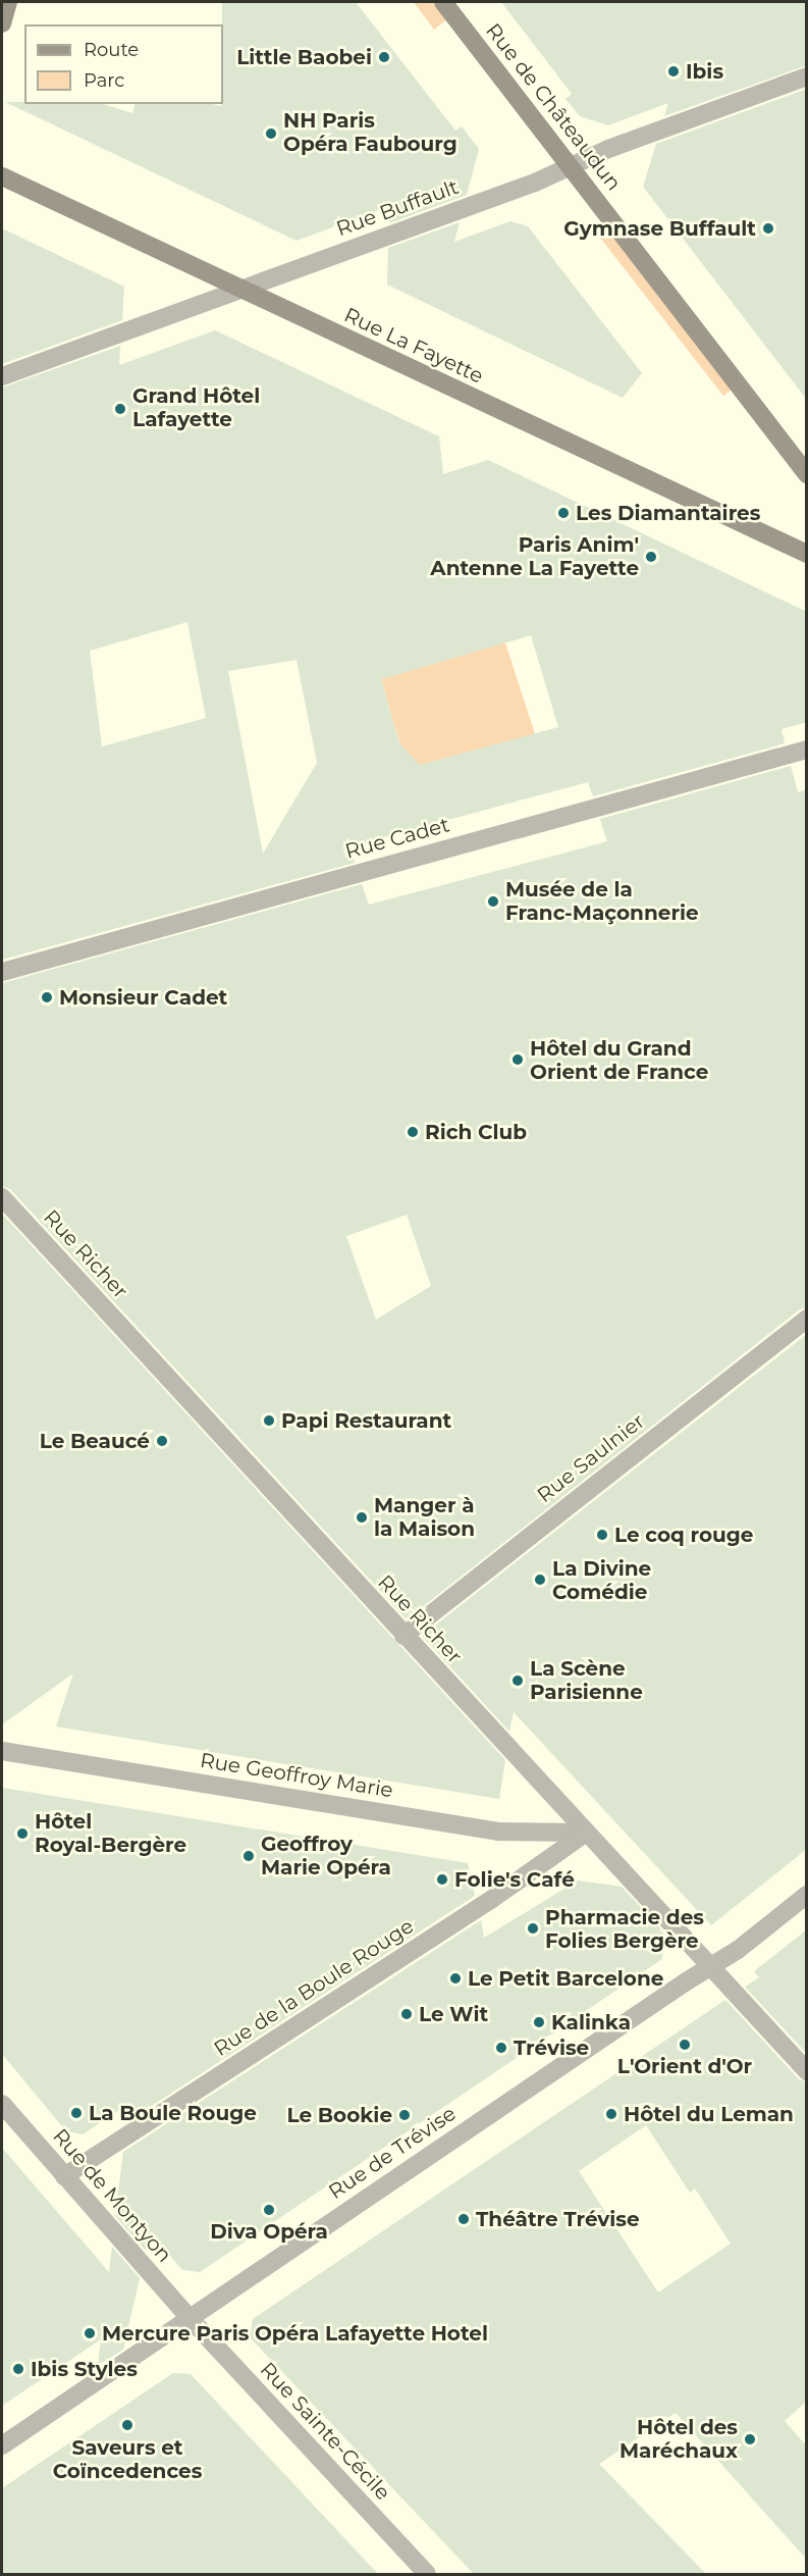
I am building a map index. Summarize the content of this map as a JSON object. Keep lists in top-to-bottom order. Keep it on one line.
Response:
{"streets":{"main road":["Rue de Châteaudun","Rue La Fayette"],"street":["Rue Buffault","Rue Cadet","Rue Richer","Rue Saulnier","Rue Geoffroy Marie","Rue de la Boule Rouge","Rue de Trévise","Rue de Montyon","Rue Sainte-Cécile"]},"crossings":[["Rue de Châteaudun","Rue Buffault"],["Rue Buffault","Rue La Fayette"],["Rue Richer","Rue Saulnier"],["Rue Richer","Rue Geoffroy Marie"],["Rue Richer","Rue de la Boule Rouge"],["Rue Richer","Rue de Trévise"],["Rue Geoffroy Marie","Rue de la Boule Rouge"],["Rue de la Boule Rouge","Rue de Montyon"],["Rue de Trévise","Rue de Montyon"],["Rue de Trévise","Rue Sainte-Cécile"],["Rue de Montyon","Rue Sainte-Cécile"]],"places":["Little Baobei","Ibis","NH Paris Opéra Faubourg","Gymnase Buffault","Grand Hôtel Lafayette","Les Diamantaires","Paris Anim' Antenne La Fayette","Musée de la Franc-Maçonnerie","Monsieur Cadet","Hôtel du Grand Orient de France","Rich Club","Papi Restaurant","Le Beaucé","Manger à la Maison","Le coq rouge","La Divine Comédie","La Scène Parisienne","Hôtel Royal-Bergère","Geoffroy Marie Opéra","Folie's Café","Pharmacie des Folies Bergère","Le Petit Barcelone","Le Wit","Kalinka","L'Orient d'Or","Trévise","La Boule Rouge","Hôtel du Leman","Le Bookie","Diva Opéra","Théâtre Trévise","Mercure Paris Opéra Lafayette Hotel","Ibis Styles","Saveurs et Coïncedences","Hôtel des Maréchaux"],"legend":["Route","Parc"]}
